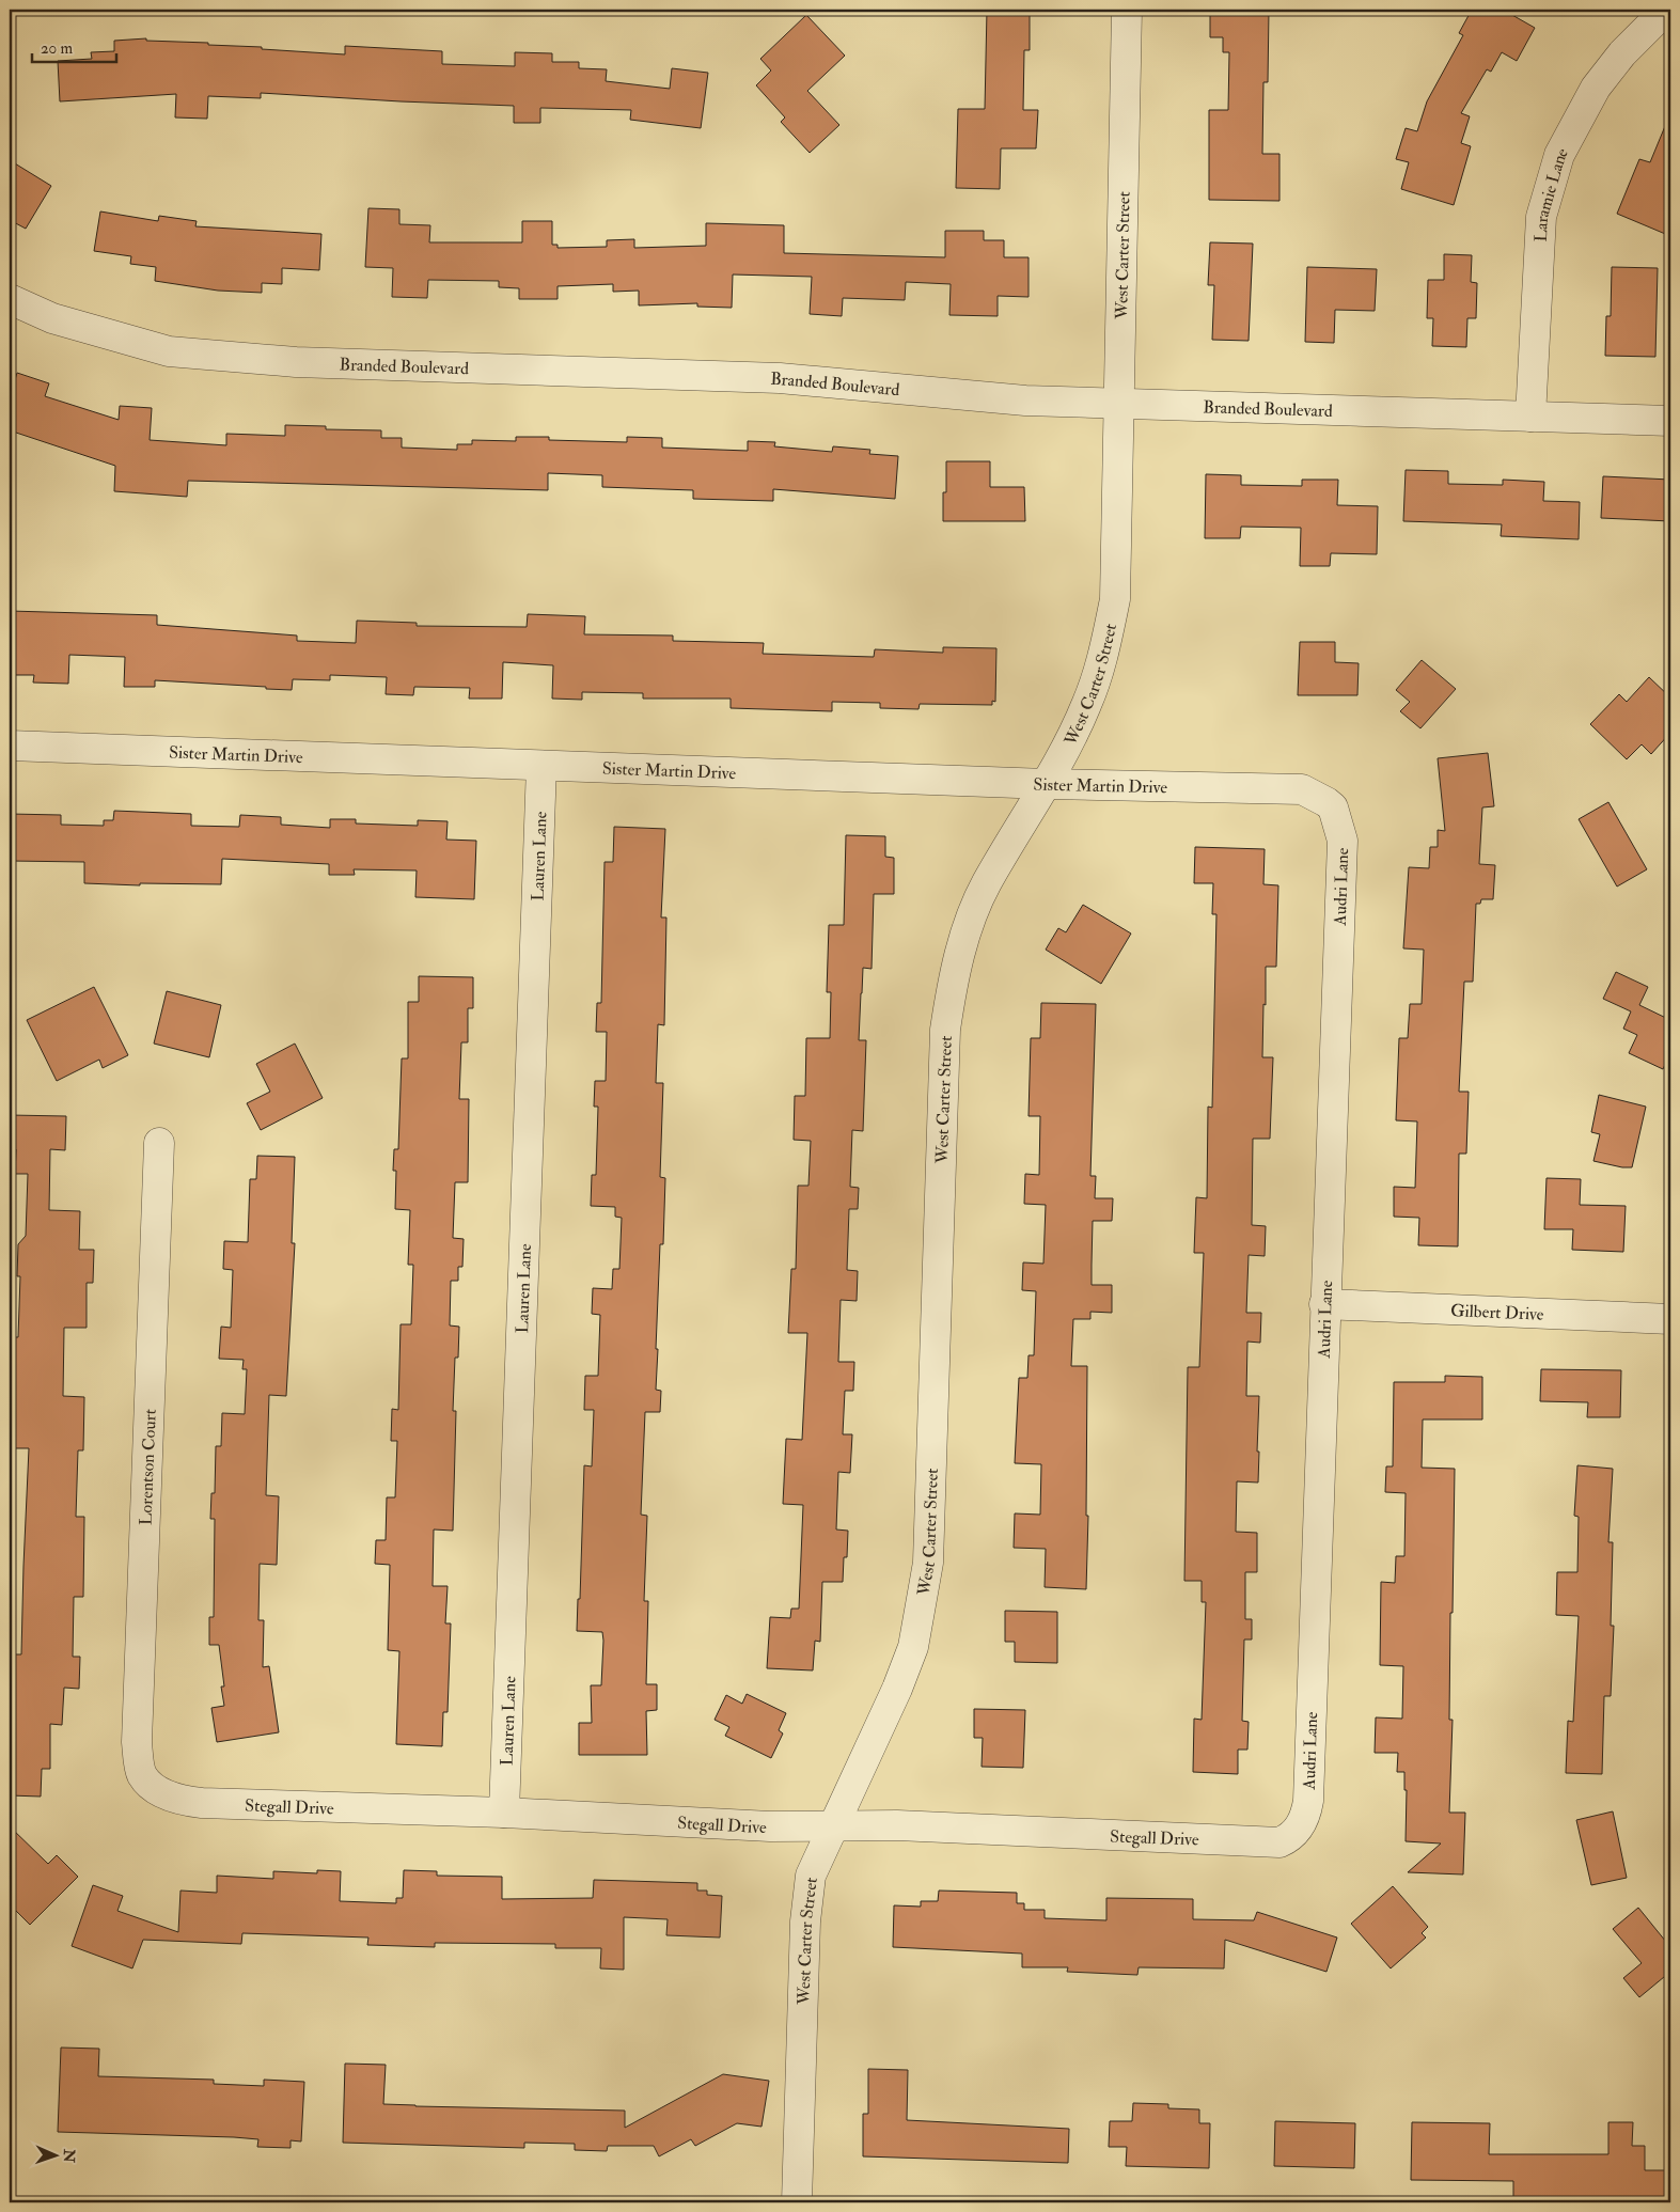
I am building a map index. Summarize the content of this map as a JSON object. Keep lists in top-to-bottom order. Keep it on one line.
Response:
{"streets":{"street":["Laramie Lane","West Carter Street","Branded Boulevard","Sister Martin Drive","Lauren Lane","Audri Lane","Gilbert Drive","Lorentson Court","Stegall Drive"]},"crossings":[["Laramie Lane","Branded Boulevard"],["West Carter Street","Branded Boulevard"],["West Carter Street","Sister Martin Drive"],["West Carter Street","Stegall Drive"],["Sister Martin Drive","Lauren Lane"],["Sister Martin Drive","Audri Lane"],["Lauren Lane","Stegall Drive"],["Audri Lane","Gilbert Drive"],["Audri Lane","Stegall Drive"],["Lorentson Court","Stegall Drive"]],"scale_bar":"20 m","north":"right"}
